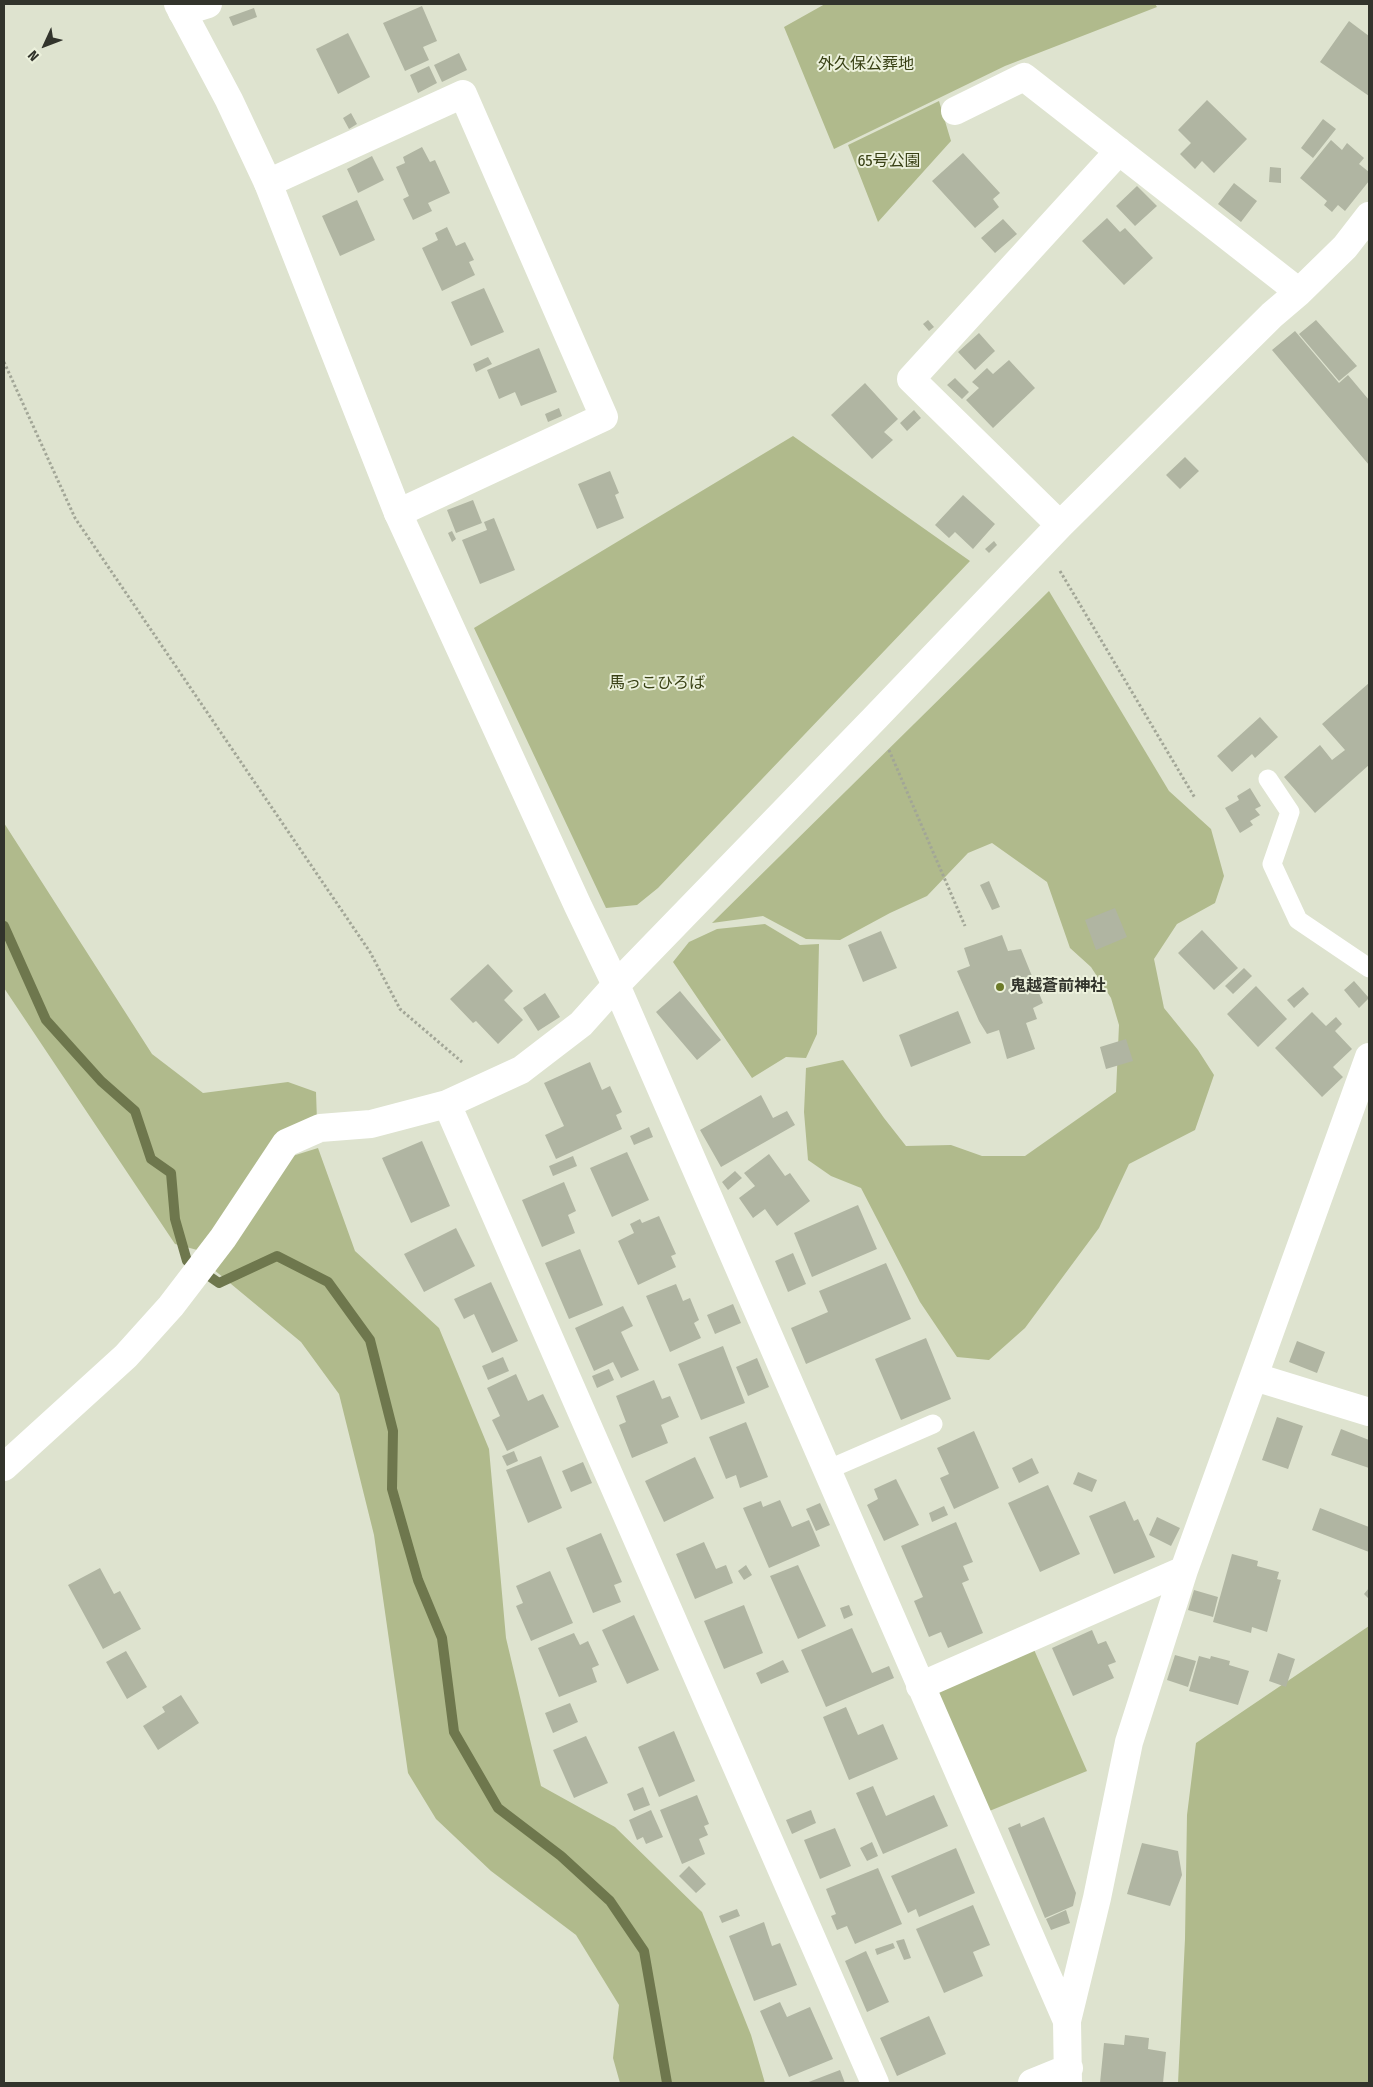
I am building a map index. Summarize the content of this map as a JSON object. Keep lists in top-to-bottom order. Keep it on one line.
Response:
{"parks":["外久保公葬地","65号公園","馬っこひろば"],"places":["鬼越蒼前神社"],"north":"bottom left"}
